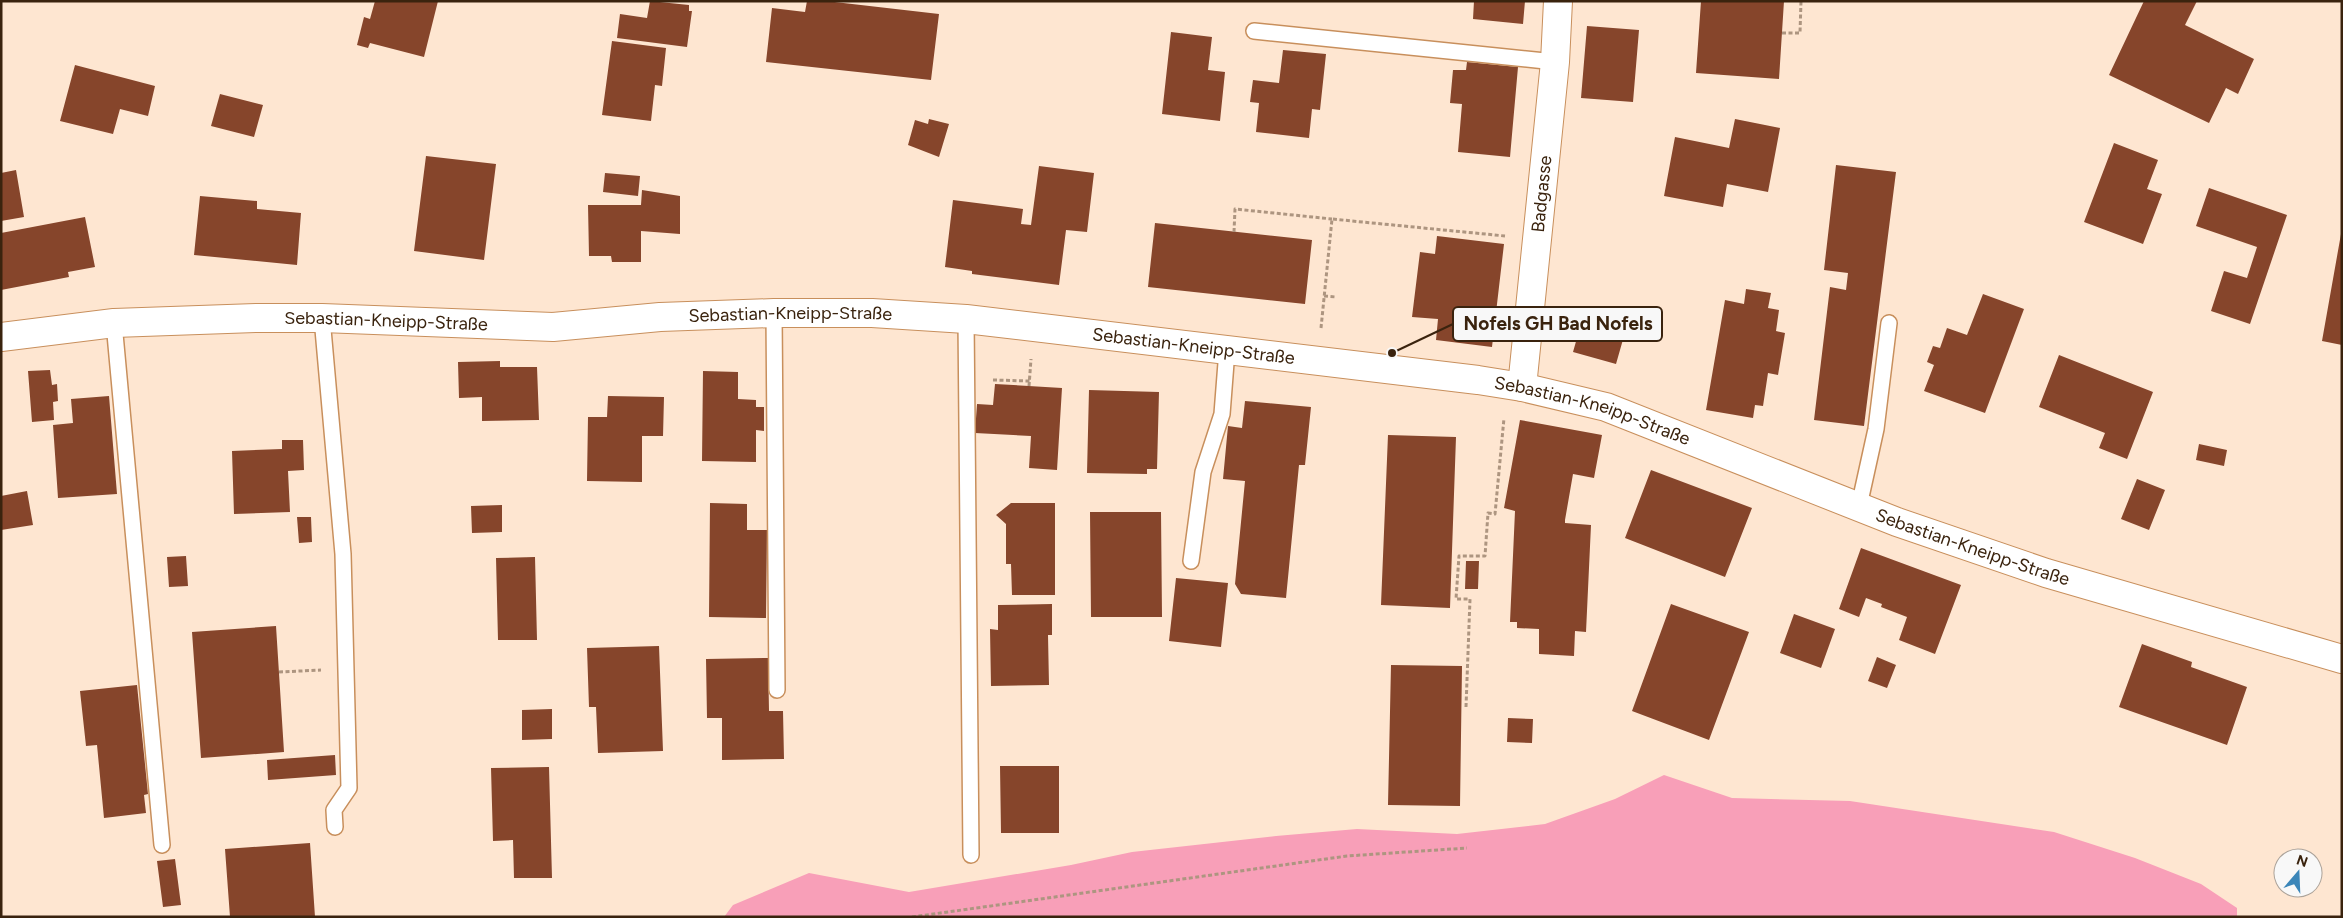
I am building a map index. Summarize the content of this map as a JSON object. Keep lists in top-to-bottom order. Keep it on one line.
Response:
{"streets":{"main road":["Badgasse","Sebastian-Kneipp-Straße"]},"crossings":[["Badgasse","Sebastian-Kneipp-Straße"]],"places":["Nofels GH Bad Nofels"],"north":"top"}
